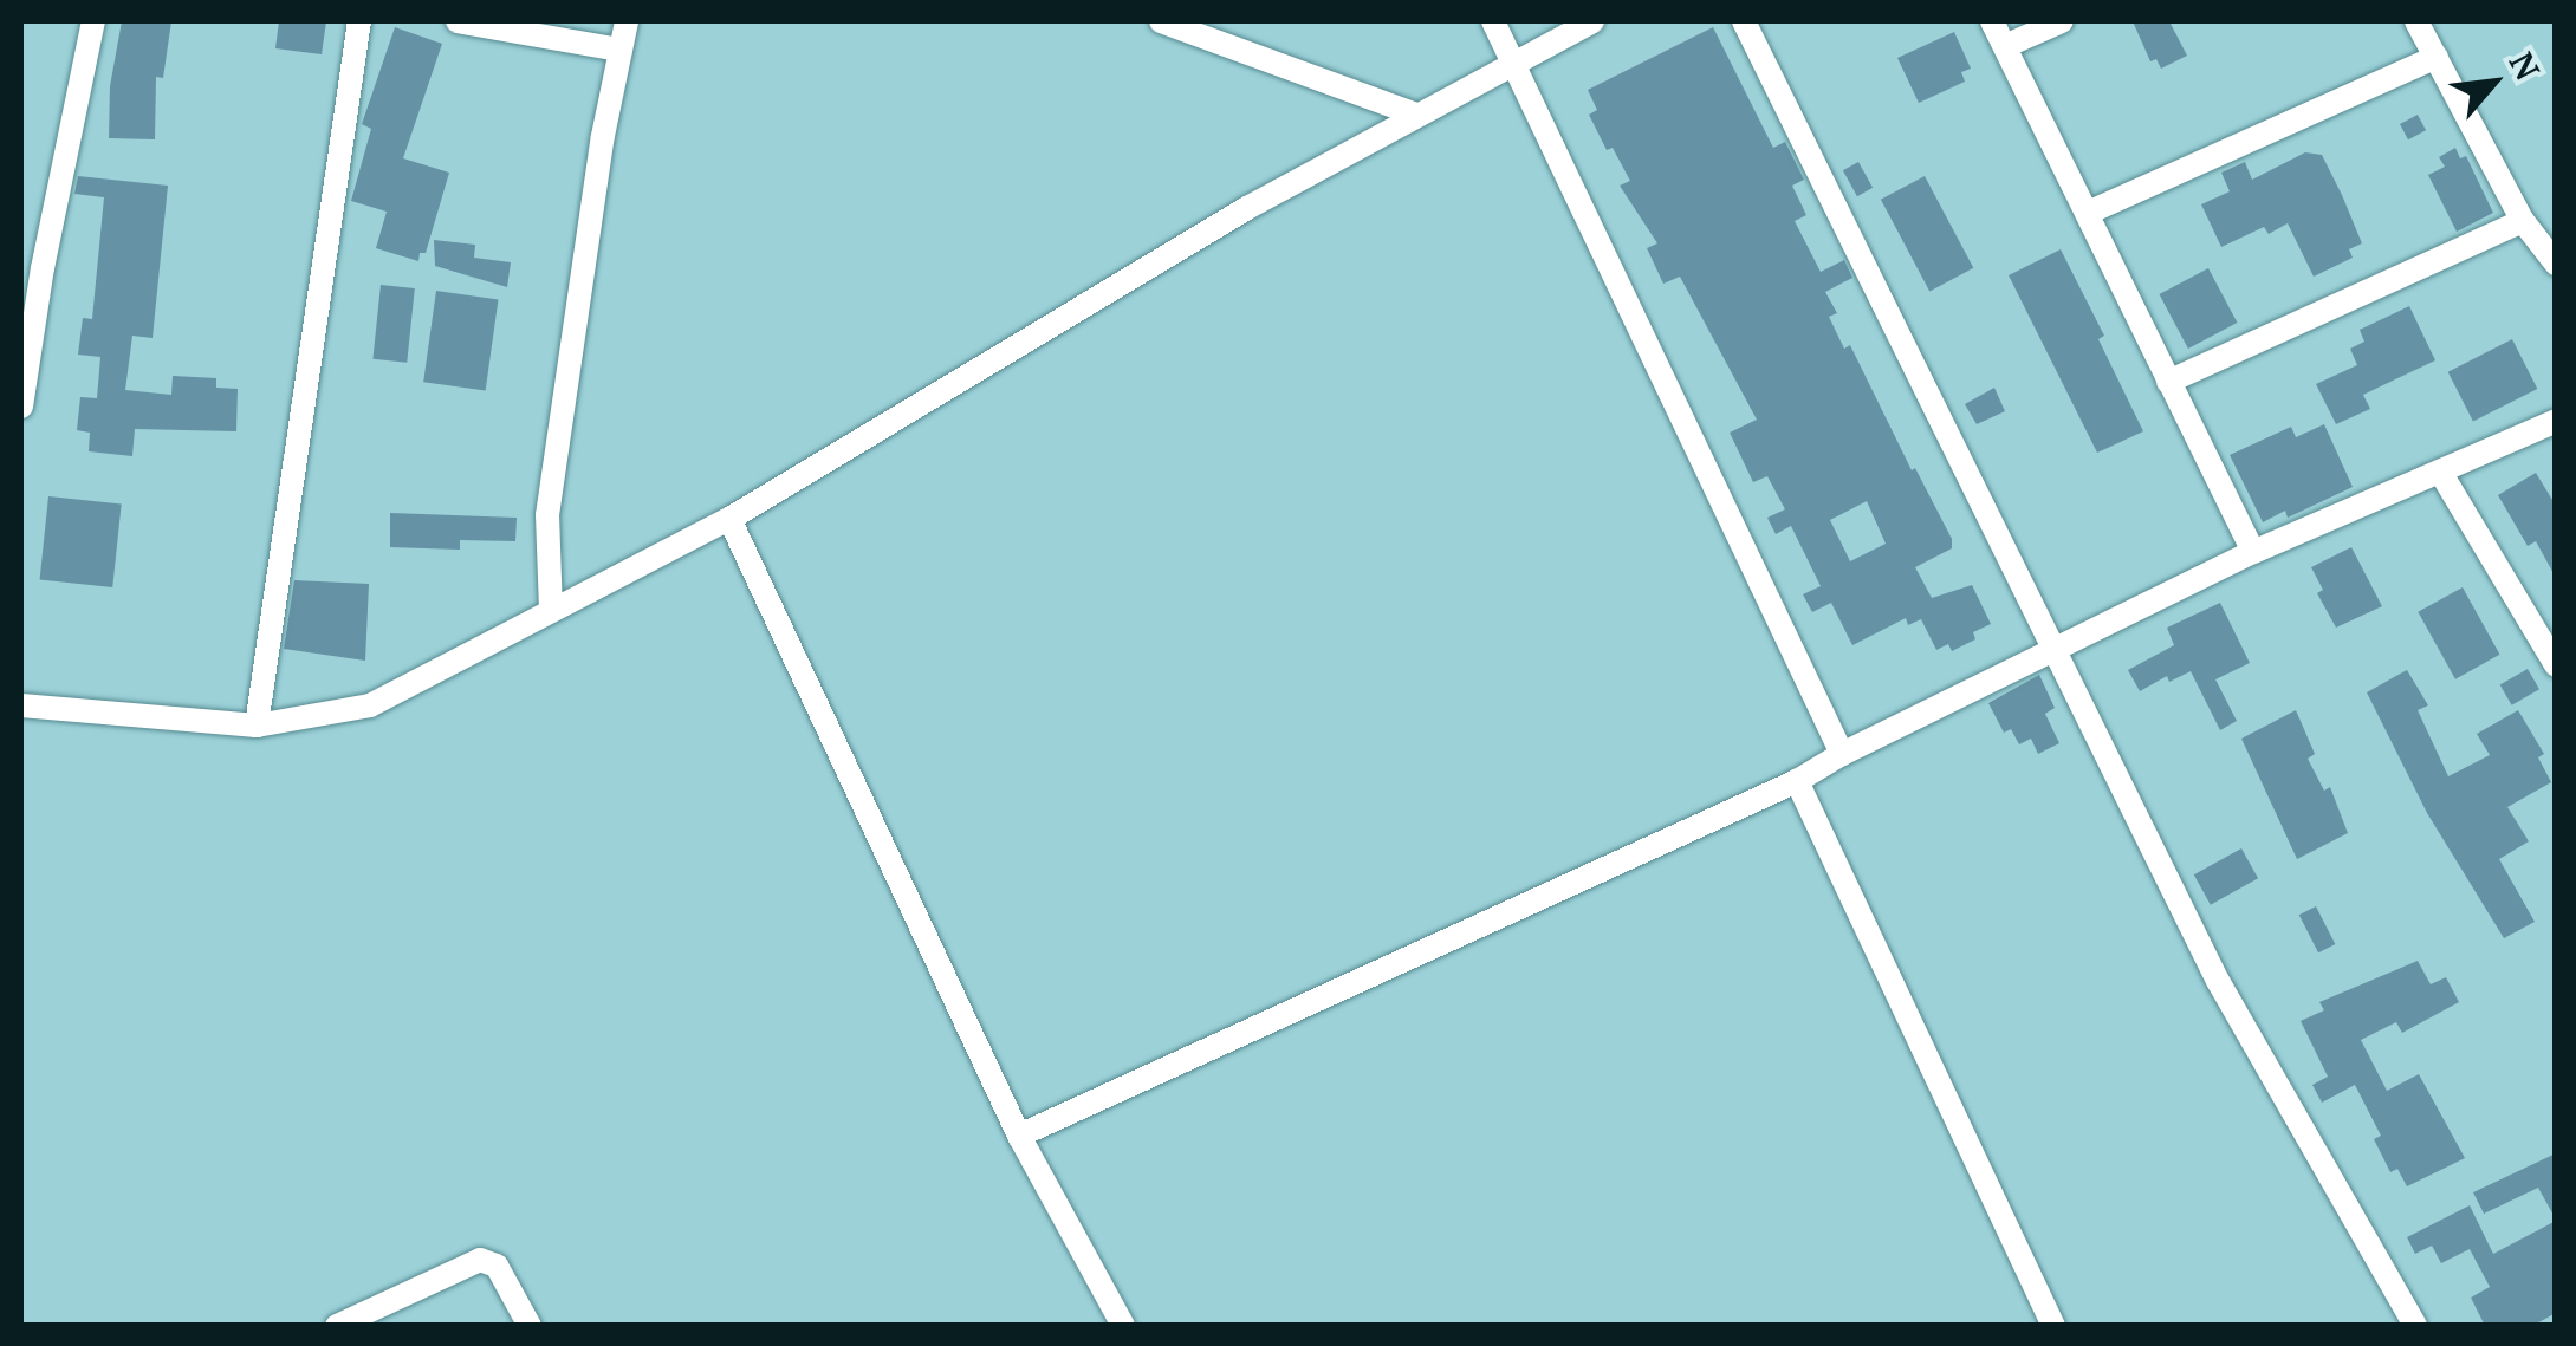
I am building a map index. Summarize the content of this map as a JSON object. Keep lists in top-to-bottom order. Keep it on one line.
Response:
{"north":"top right"}
